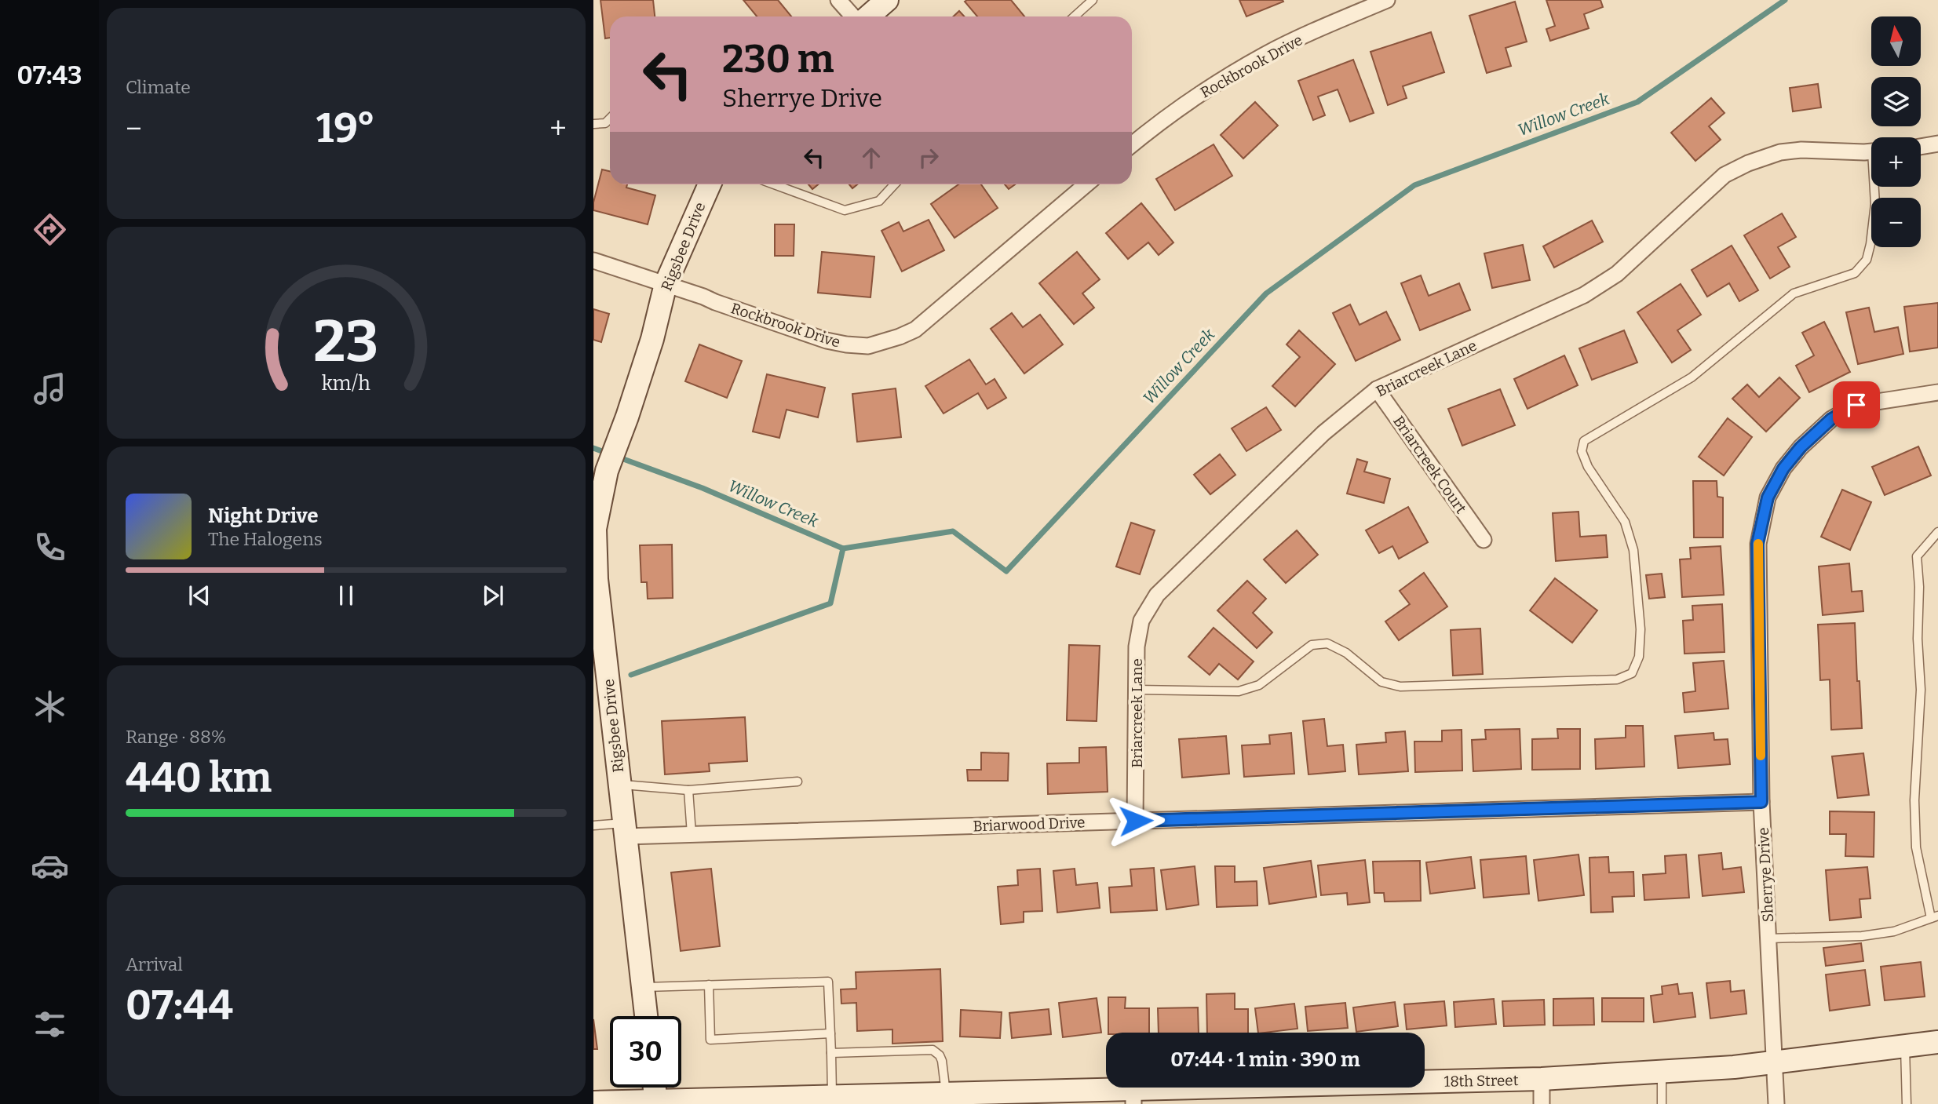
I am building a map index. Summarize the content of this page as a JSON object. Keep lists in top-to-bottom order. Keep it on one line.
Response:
{"streets":{"street":["Rockbrook Drive","Rigsbee Drive","Briarcreek Lane","Briarcreek Court","Briarwood Drive","Sherrye Drive","18th Street"]},"crossings":[["Rockbrook Drive","Rigsbee Drive"],["Rigsbee Drive","Briarwood Drive"],["Briarcreek Lane","Briarcreek Court"],["Briarcreek Lane","Briarwood Drive"],["Briarwood Drive","Sherrye Drive"],["Sherrye Drive","18th Street"]],"water":["Willow Creek"],"north":"top","page":{"tabs":"07:43","tile":["Climate",["Range · 88%","440 km"],["Arrival","07:44"]],"map_buttons":["+","−"],"turn":["230 m","Sherrye Drive"],"heat":["−","19°","+"],"song":["Night Drive","The Halogens"],"limit":"30","trip":"07:44 · 1 min · 390 m","gauge":["23","km/h"]}}
